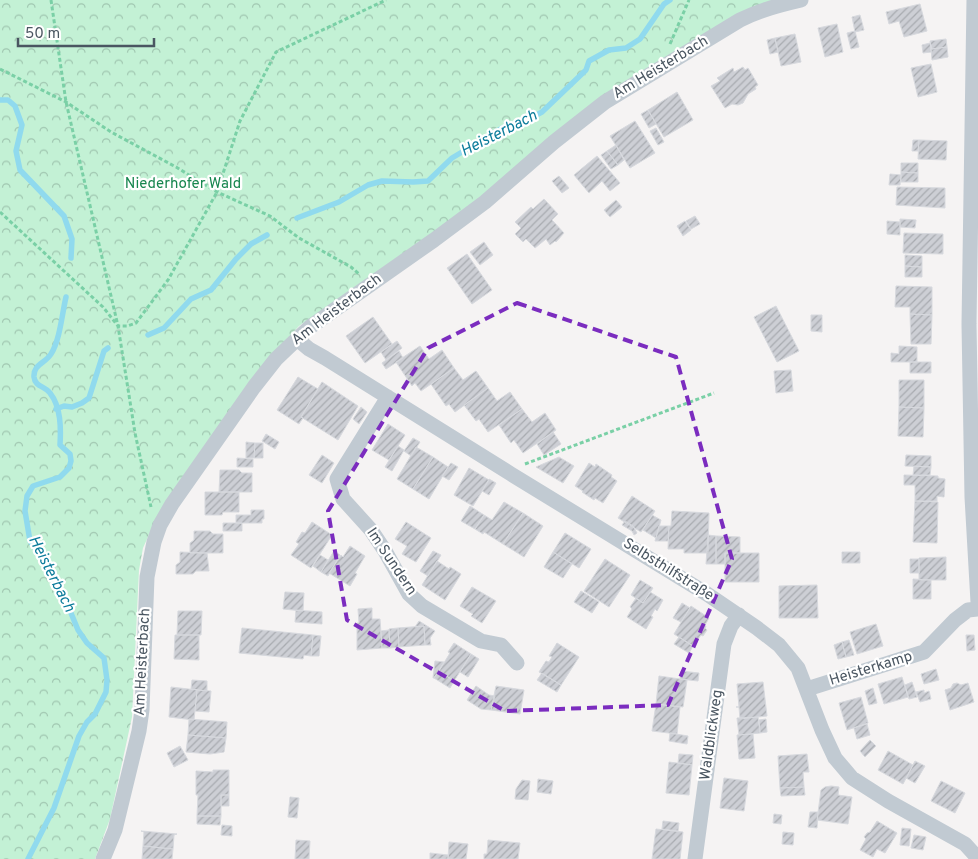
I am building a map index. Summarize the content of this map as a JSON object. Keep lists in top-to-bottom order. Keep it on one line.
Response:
{"streets":{"street":["Am Heisterbach","Im Sundern","Selbsthilfstraße","Heisterkamp","Waldblickweg"]},"crossings":[["Am Heisterbach","Selbsthilfstraße"],["Im Sundern","Selbsthilfstraße"],["Selbsthilfstraße","Heisterkamp"],["Selbsthilfstraße","Waldblickweg"]],"water":["Heisterbach"],"parks":["Niederhofer Wald"],"scale_bar":"50 m"}
